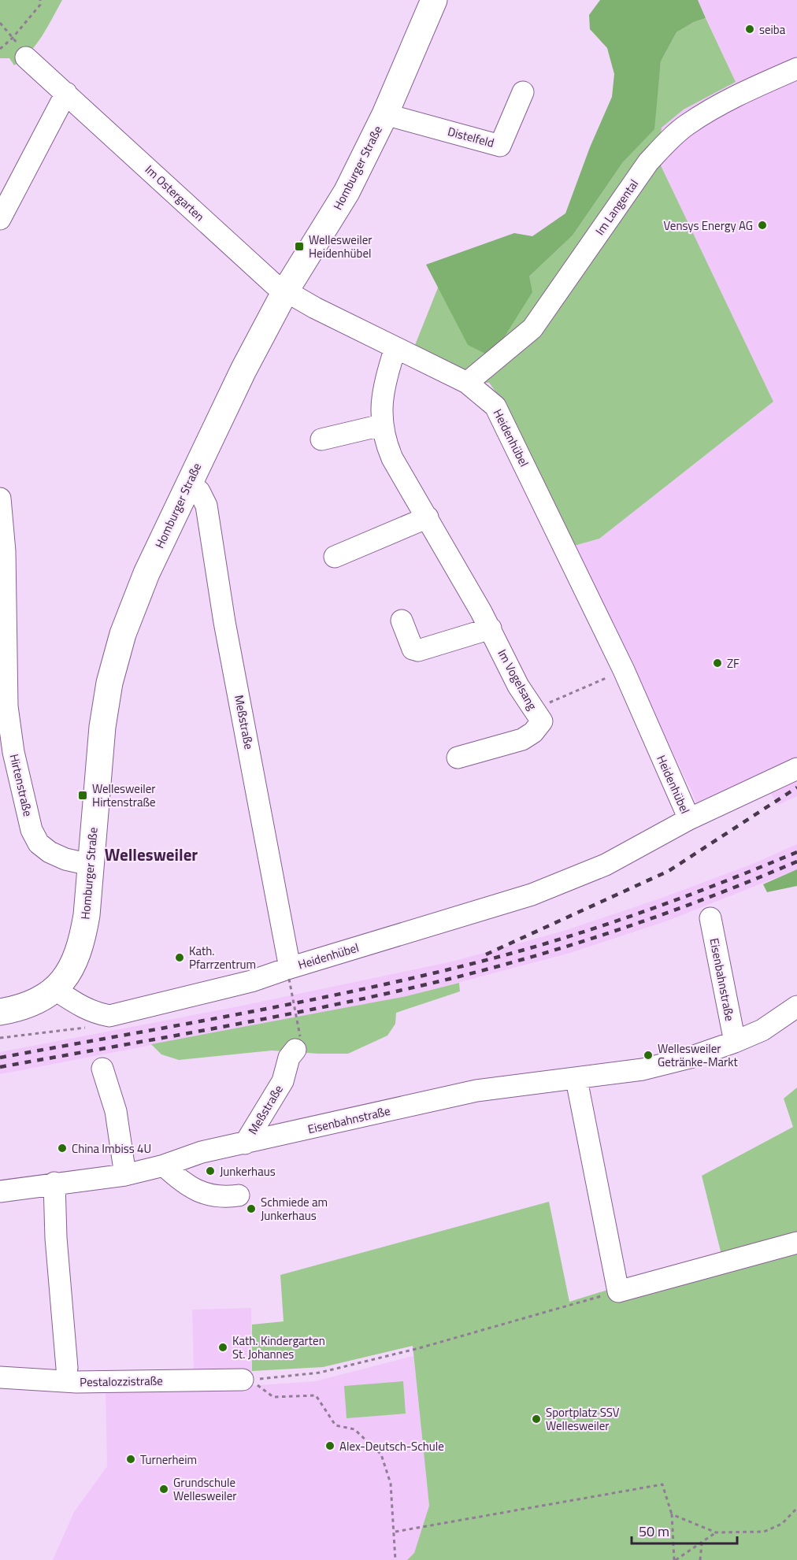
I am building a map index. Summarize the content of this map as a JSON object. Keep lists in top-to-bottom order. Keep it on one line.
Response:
{"streets":{"main road":["Homburger Straße"],"street":["Distelfeld","Im Ostergarten","Im Langental","Heidenhübel","Im Vogelsang","Meßstraße","Hirtenstraße","Eisenbahnstraße","Pestalozzistraße"]},"crossings":[["Distelfeld","Homburger Straße"],["Homburger Straße","Im Ostergarten"],["Homburger Straße","Heidenhübel"],["Homburger Straße","Meßstraße"],["Homburger Straße","Hirtenstraße"],["Im Ostergarten","Heidenhübel"],["Im Langental","Heidenhübel"],["Heidenhübel","Im Vogelsang"],["Heidenhübel","Meßstraße"],["Meßstraße","Eisenbahnstraße"]],"districts":["Wellesweiler"],"places":{"other":["seiba","Vensys Energy AG","ZF","Kath. Pfarrzentrum","Wellesweiler Getränke-Markt","China Imbiss 4U","Junkerhaus","Schmiede am Junkerhaus","Kath. Kindergarten St. Johannes","Sportplatz SSV Wellesweiler","Alex-Deutsch-Schule","Turnerheim","Grundschule Wellesweiler"],"transit":["Wellesweiler Heidenhübel","Wellesweiler Hirtenstraße"]},"scale_bar":"50 m"}
